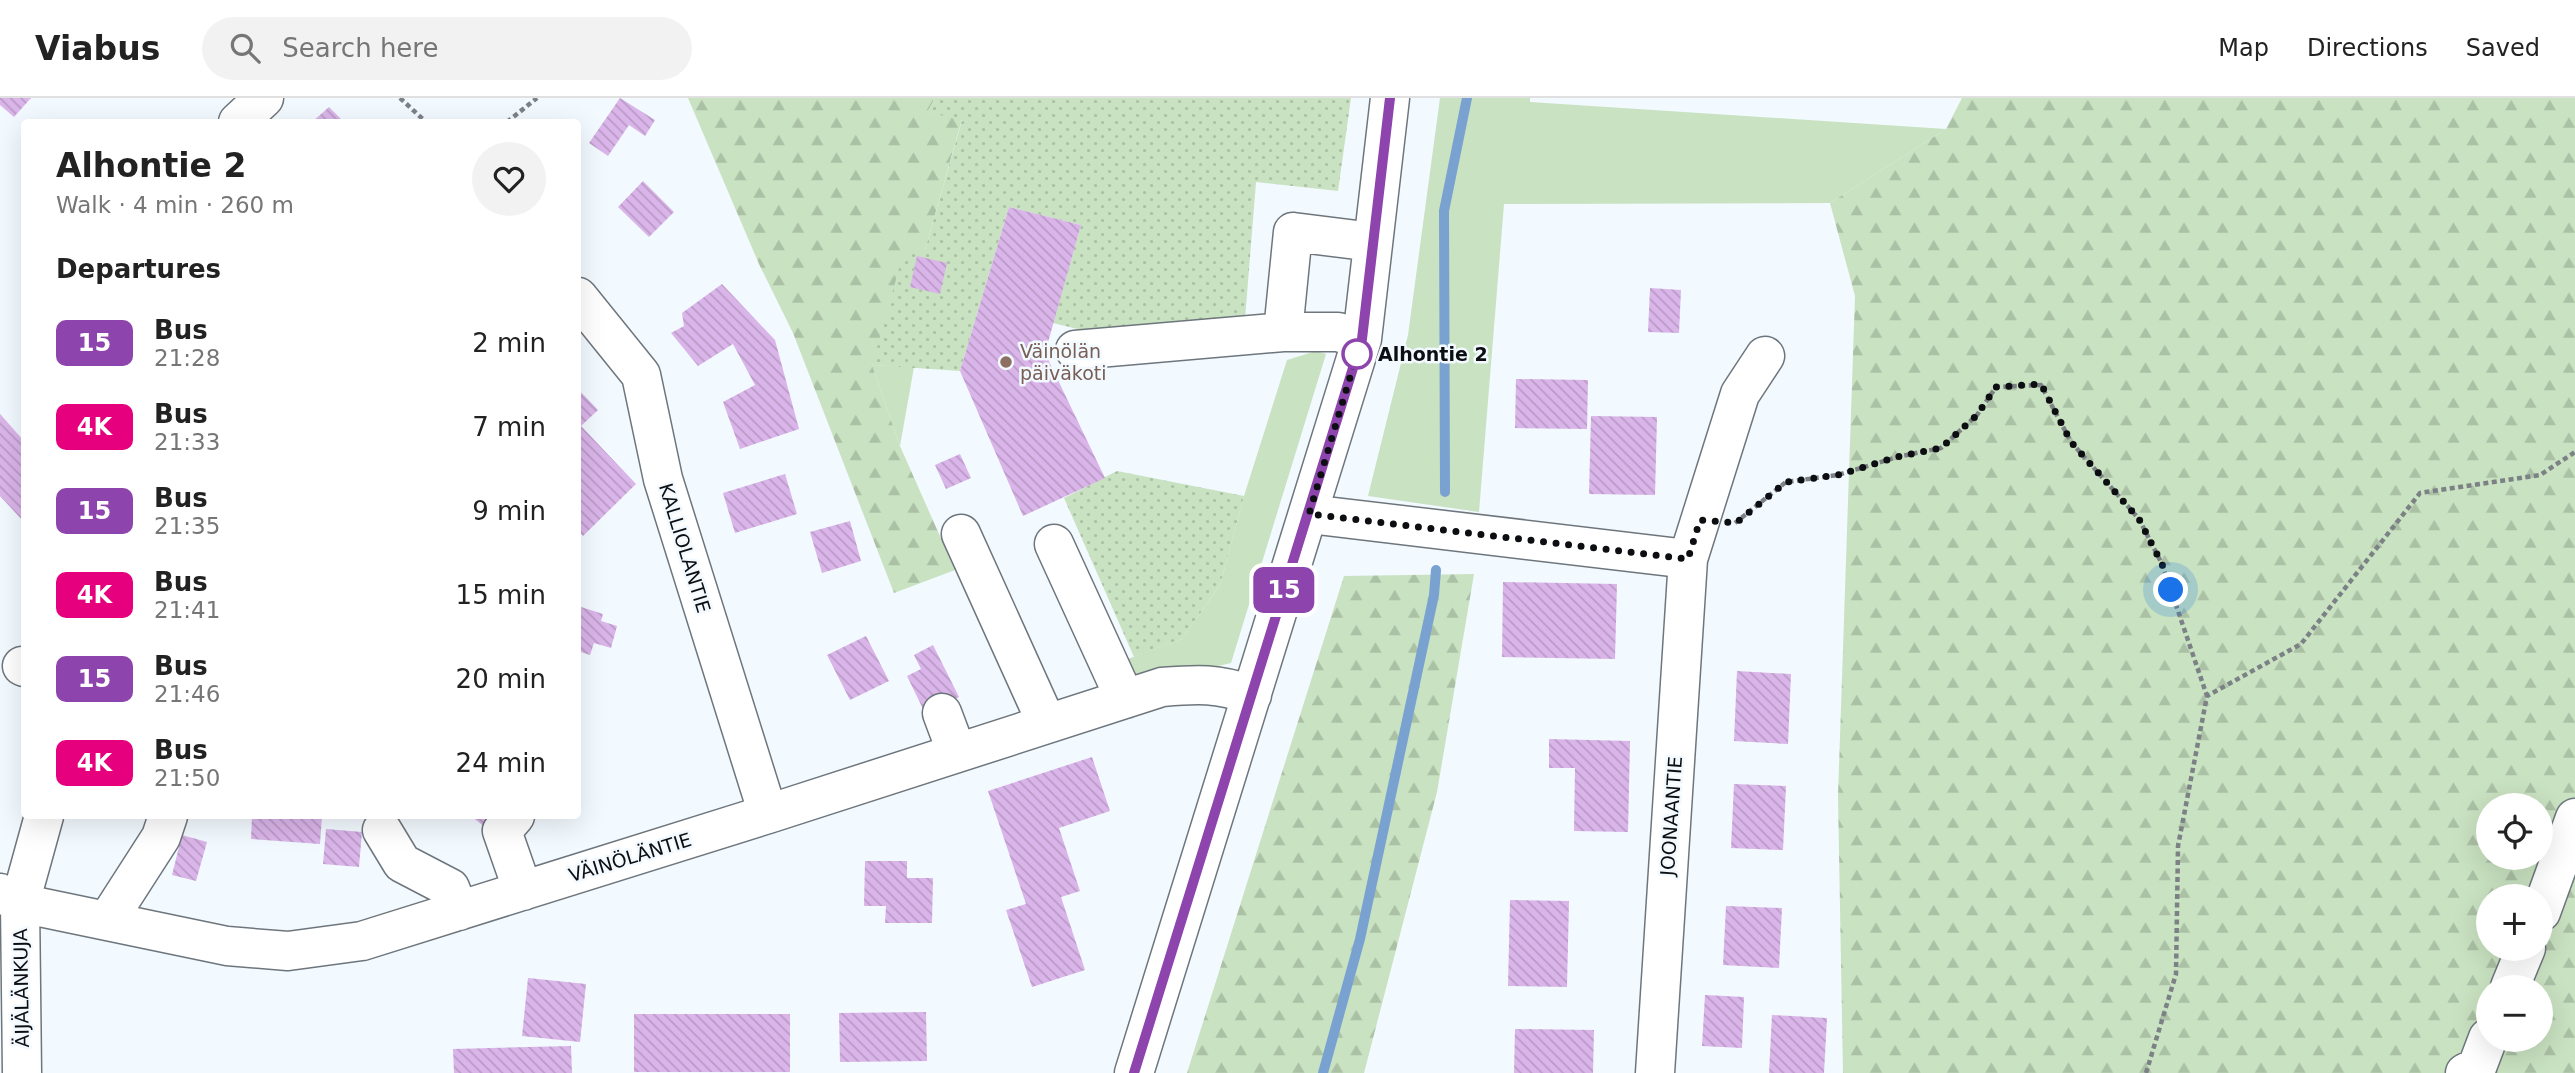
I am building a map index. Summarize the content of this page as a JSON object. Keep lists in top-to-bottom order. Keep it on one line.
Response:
{"streets":{"street":["KALLIOLANTIE","JOONAANTIE","VÄINÖLÄNTIE","ÄIJÄLÄNKUJA"]},"crossings":[["KALLIOLANTIE","VÄINÖLÄNTIE"],["VÄINÖLÄNTIE","ÄIJÄLÄNKUJA"]],"places":["Alhontie 2","Väinölän päiväkoti"],"lines":["bus line 15"],"page":{"header":"Viabus","search":"Search here","nav":["Map","Directions","Saved"],"on_map":"15","heading":[["Alhontie 2","Walk · 4 min · 260 m"],"Departures"],"list":[{"mark":"15","name":"Bus","note":"21:28","value":"2 min"},{"mark":"4K","name":"Bus","note":"21:33","value":"7 min"},{"mark":"15","name":"Bus","note":"21:35","value":"9 min"},{"mark":"4K","name":"Bus","note":"21:41","value":"15 min"},{"mark":"15","name":"Bus","note":"21:46","value":"20 min"},{"mark":"4K","name":"Bus","note":"21:50","value":"24 min"}],"map_buttons":["+","−"]}}
